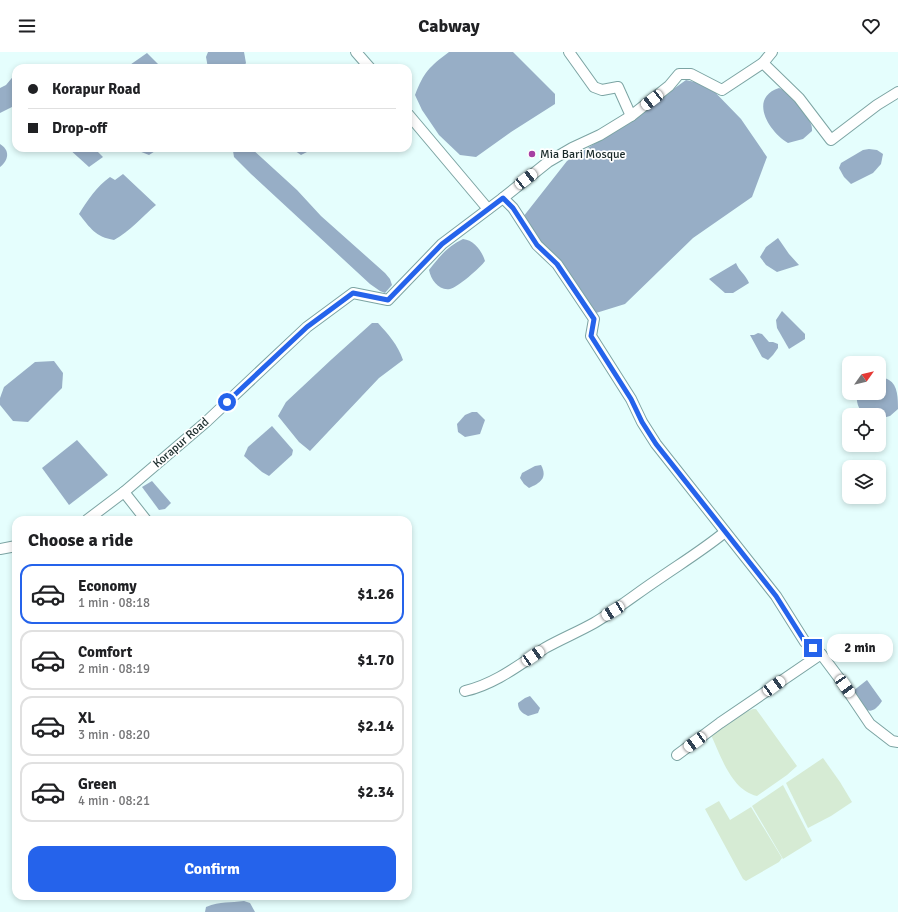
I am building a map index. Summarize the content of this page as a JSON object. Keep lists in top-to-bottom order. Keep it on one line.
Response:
{"streets":{"street":["Korapur Road"]},"places":["Mia Bari Mosque"],"north":"top right","page":{"header":"Cabway","banner":["Korapur Road","Drop-off"],"heading":"Choose a ride","list":[{"name":"Economy","note":"1 min · 08:18","value":"$1.26"},{"name":"Comfort","note":"2 min · 08:19","value":"$1.70"},{"name":"XL","note":"3 min · 08:20","value":"$2.14"},{"name":"Green","note":"4 min · 08:21","value":"$2.34"}],"bubble":"2 min","buttons":"Confirm"}}
